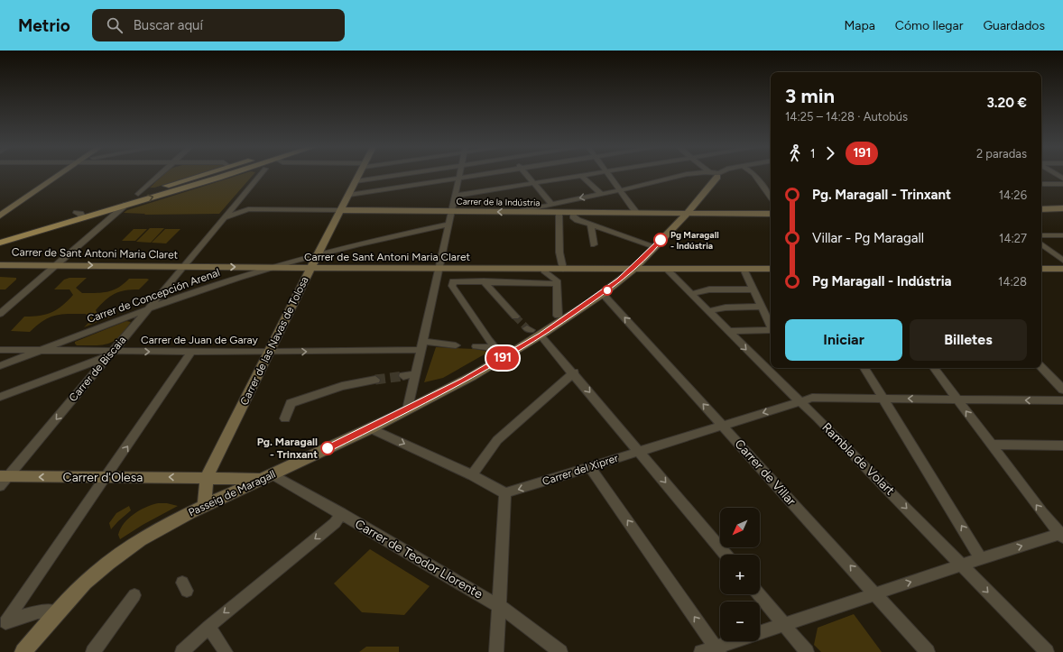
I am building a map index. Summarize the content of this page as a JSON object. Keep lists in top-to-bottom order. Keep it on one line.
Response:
{"streets":{"main road":["Carrer de la Indústria","Carrer de Sant Antoni Maria Claret","Carrer de las Navas de Tolosa","Carrer d'Olesa","Passeig de Maragall"],"street":["Carrer de Concepción Arenal","Carrer de Juan de Garay","Carrer de Biscaia","Rambla de Volart","Carrer del Xiprer","Carrer de Villar","Carrer de Teodor Llorente"]},"crossings":[["Carrer de la Indústria","Carrer de las Navas de Tolosa"],["Carrer de la Indústria","Carrer de Biscaia"],["Carrer de la Indústria","Passeig de Maragall"],["Carrer de Sant Antoni Maria Claret","Carrer de Concepción Arenal"],["Carrer de Sant Antoni Maria Claret","Carrer de las Navas de Tolosa"],["Carrer de Sant Antoni Maria Claret","Carrer de Biscaia"],["Carrer de Sant Antoni Maria Claret","Rambla de Volart"],["Carrer de Sant Antoni Maria Claret","Passeig de Maragall"],["Carrer de Concepción Arenal","Carrer de Juan de Garay"],["Carrer de Concepción Arenal","Carrer de las Navas de Tolosa"],["Carrer de Concepción Arenal","Carrer de Biscaia"],["Carrer de Juan de Garay","Carrer de las Navas de Tolosa"],["Carrer de Juan de Garay","Carrer de Biscaia"],["Carrer de las Navas de Tolosa","Carrer d'Olesa"],["Carrer de Biscaia","Carrer d'Olesa"],["Rambla de Volart","Carrer del Xiprer"],["Carrer del Xiprer","Carrer de Villar"],["Carrer de Villar","Passeig de Maragall"],["Carrer d'Olesa","Passeig de Maragall"],["Carrer d'Olesa","Carrer de Teodor Llorente"],["Passeig de Maragall","Carrer de Teodor Llorente"]],"one_way":["Carrer de Juan de Garay","Carrer del Xiprer","Carrer d'Olesa"],"places":["Pg Maragall - Indústria","Pg. Maragall - Trinxant"],"lines":["bus line 191"],"north":"bottom left","page":{"header":"Metrio","search":"Buscar aquí","nav":["Mapa","Cómo llegar","Guardados"],"on_map":"191","heading":["3 min","14:25 – 14:28 · Autobús","3.20 €"],"legs":["1","191","2 paradas"],"list":[{"name":"Pg. Maragall - Trinxant","value":"14:26"},{"name":"Villar - Pg Maragall","value":"14:27"},{"name":"Pg Maragall - Indústria","value":"14:28"}],"buttons":["Iniciar","Billetes"],"map_buttons":["+","−"]}}
